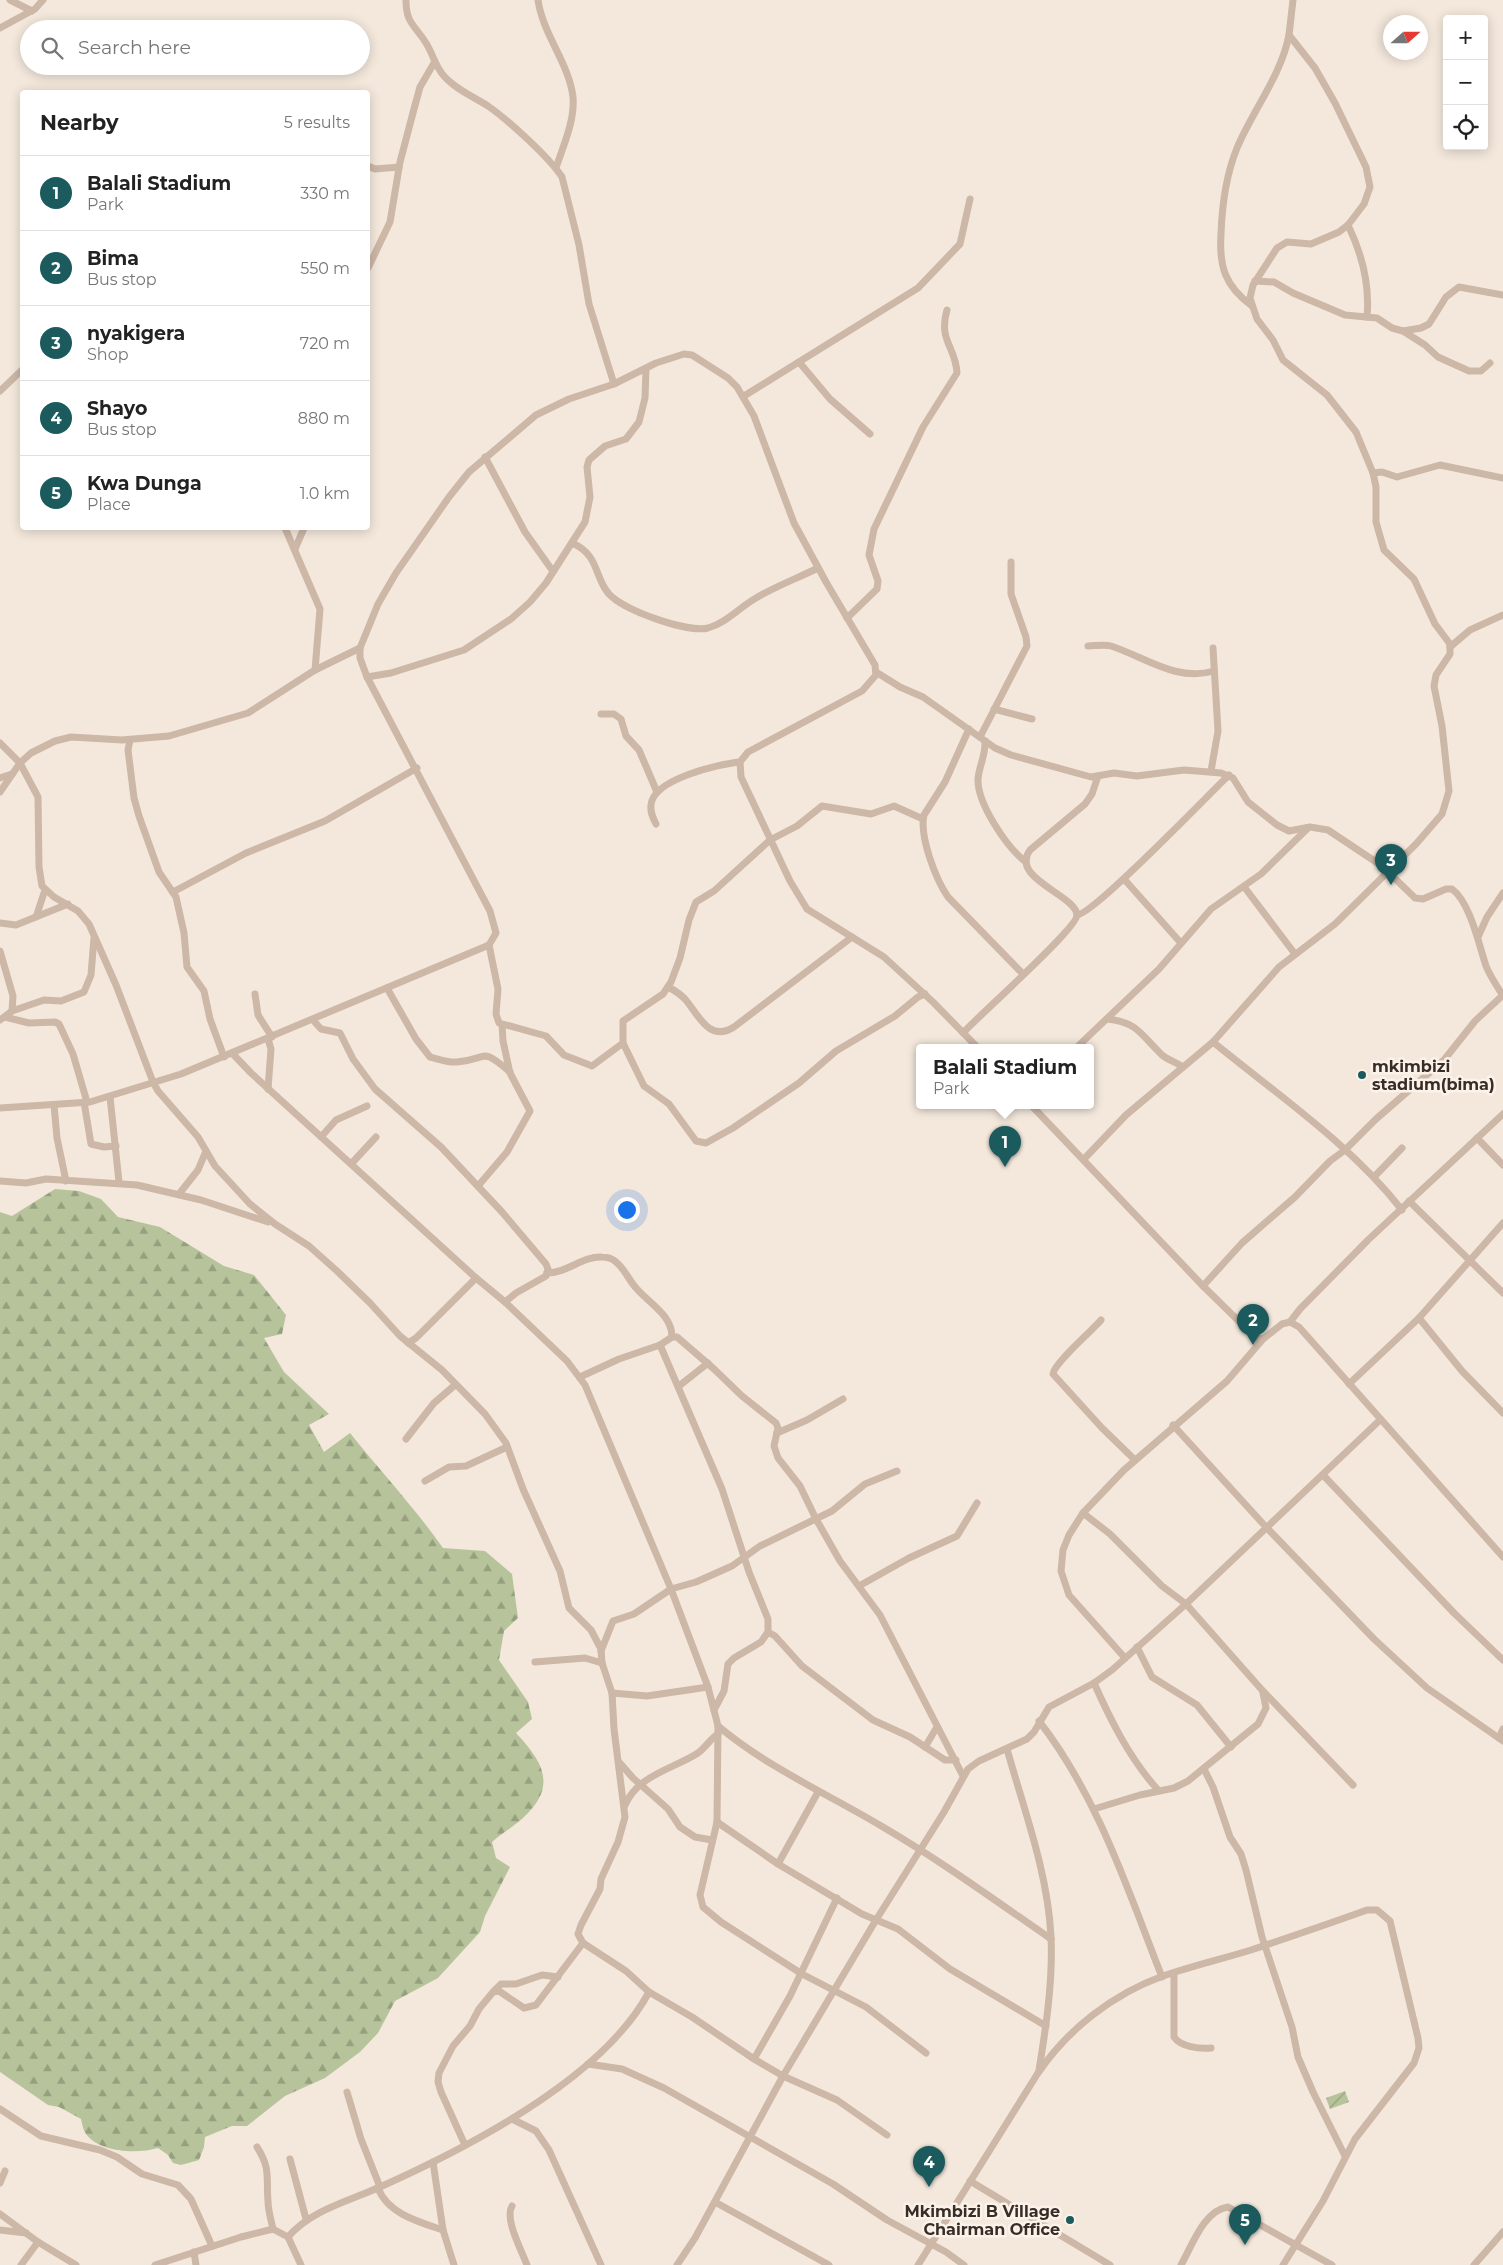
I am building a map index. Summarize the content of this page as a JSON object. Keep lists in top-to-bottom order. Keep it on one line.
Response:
{"places":["mkimbizi stadium(bima)","Mkimbizi B Village Chairman Office"],"north":"right","page":{"map_buttons":["+","−"],"search":"Search here","heading":["Nearby","5 results"],"list":[{"mark":"1","name":"Balali Stadium","note":"Park","value":"330 m"},{"mark":"2","name":"Bima","note":"Bus stop","value":"550 m"},{"mark":"3","name":"nyakigera","note":"Shop","value":"720 m"},{"mark":"4","name":"Shayo","note":"Bus stop","value":"880 m"},{"mark":"5","name":"Kwa Dunga","note":"Place","value":"1.0 km"}],"pins":["3","1","2","4","5"],"popup":["Balali Stadium","Park"]}}
